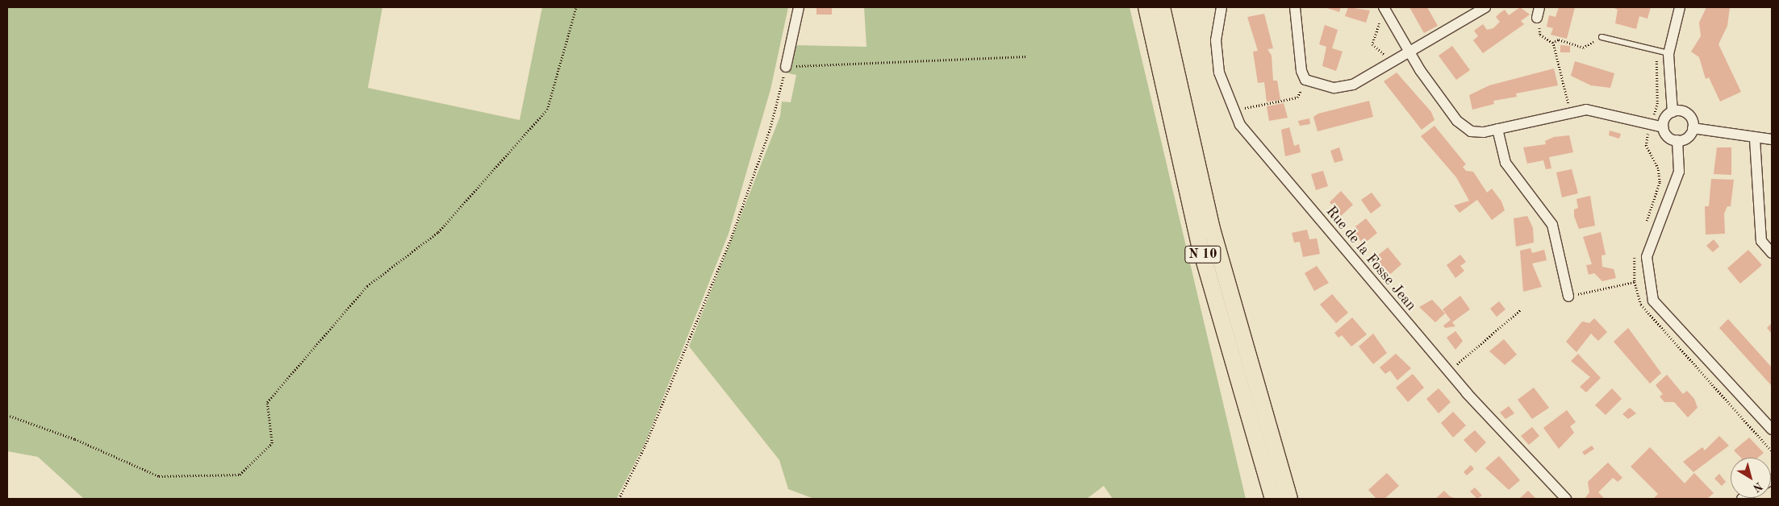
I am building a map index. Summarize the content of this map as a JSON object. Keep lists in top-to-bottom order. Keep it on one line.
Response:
{"streets":{"main road":["N 10"],"street":["Rue de la Fosse Jean"]},"north":"bottom right"}
